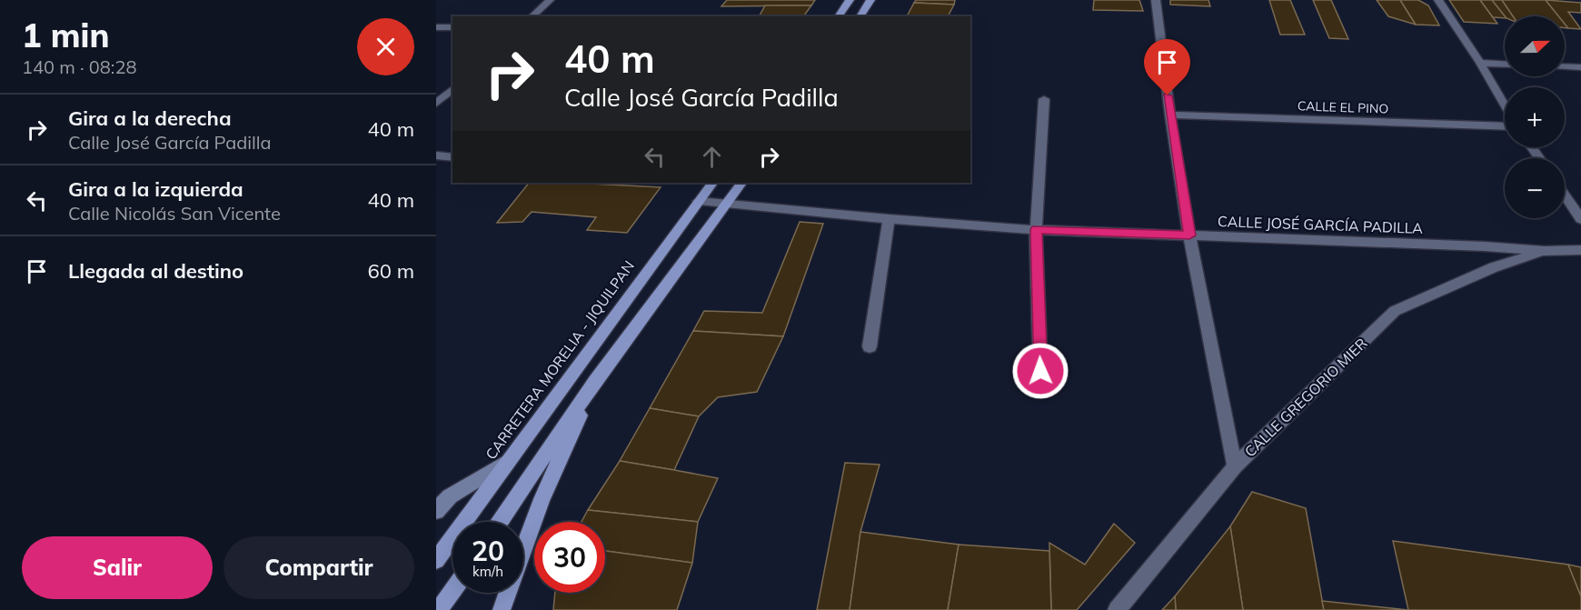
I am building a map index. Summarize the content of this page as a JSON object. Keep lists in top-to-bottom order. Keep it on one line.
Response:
{"streets":{"main road":["CARRETERA MORELIA - JIQUILPAN"],"street":["CALLE EL PINO","CALLE JOSÉ GARCÍA PADILLA","CALLE GREGORIO MIER"]},"crossings":[["CALLE JOSÉ GARCÍA PADILLA","CARRETERA MORELIA - JIQUILPAN"],["CALLE JOSÉ GARCÍA PADILLA","CALLE GREGORIO MIER"]],"north":"right","page":{"heading":["1 min","140 m · 08:28"],"map_buttons":["+","−"],"turn":["40 m","Calle José García Padilla"],"list":[{"name":"Gira a la derecha","note":"Calle José García Padilla","value":"40 m"},{"name":"Gira a la izquierda","note":"Calle Nicolás San Vicente","value":"40 m"},{"name":"Llegada al destino","value":"60 m"}],"speed":"20 km/h","limit":"30","buttons":["Salir","Compartir"]}}
